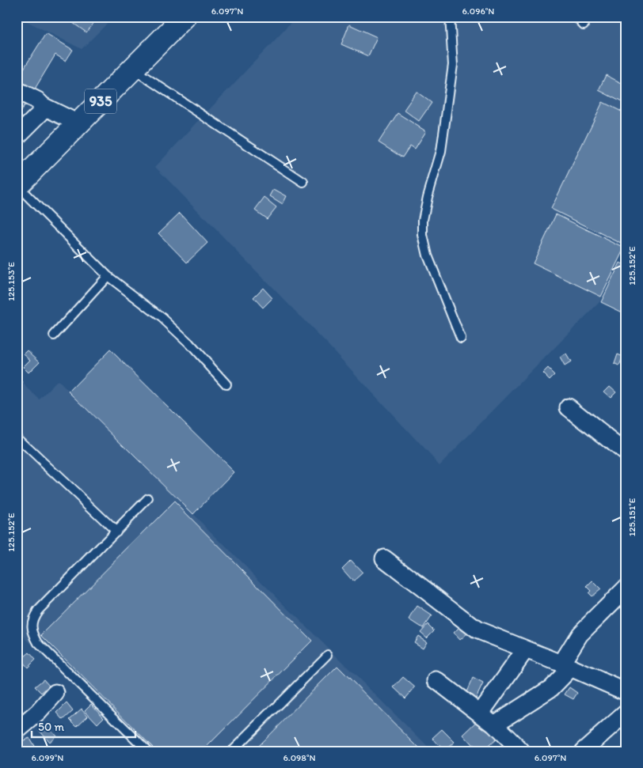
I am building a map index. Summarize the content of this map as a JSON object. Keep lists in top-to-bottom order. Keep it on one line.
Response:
{"streets":{"main road":["935"]},"scale_bar":"50 m","coordinates":["6.097°N","6.096°N","125.152°E","125.153°E","125.151°E","6.099°N","6.098°N"]}
